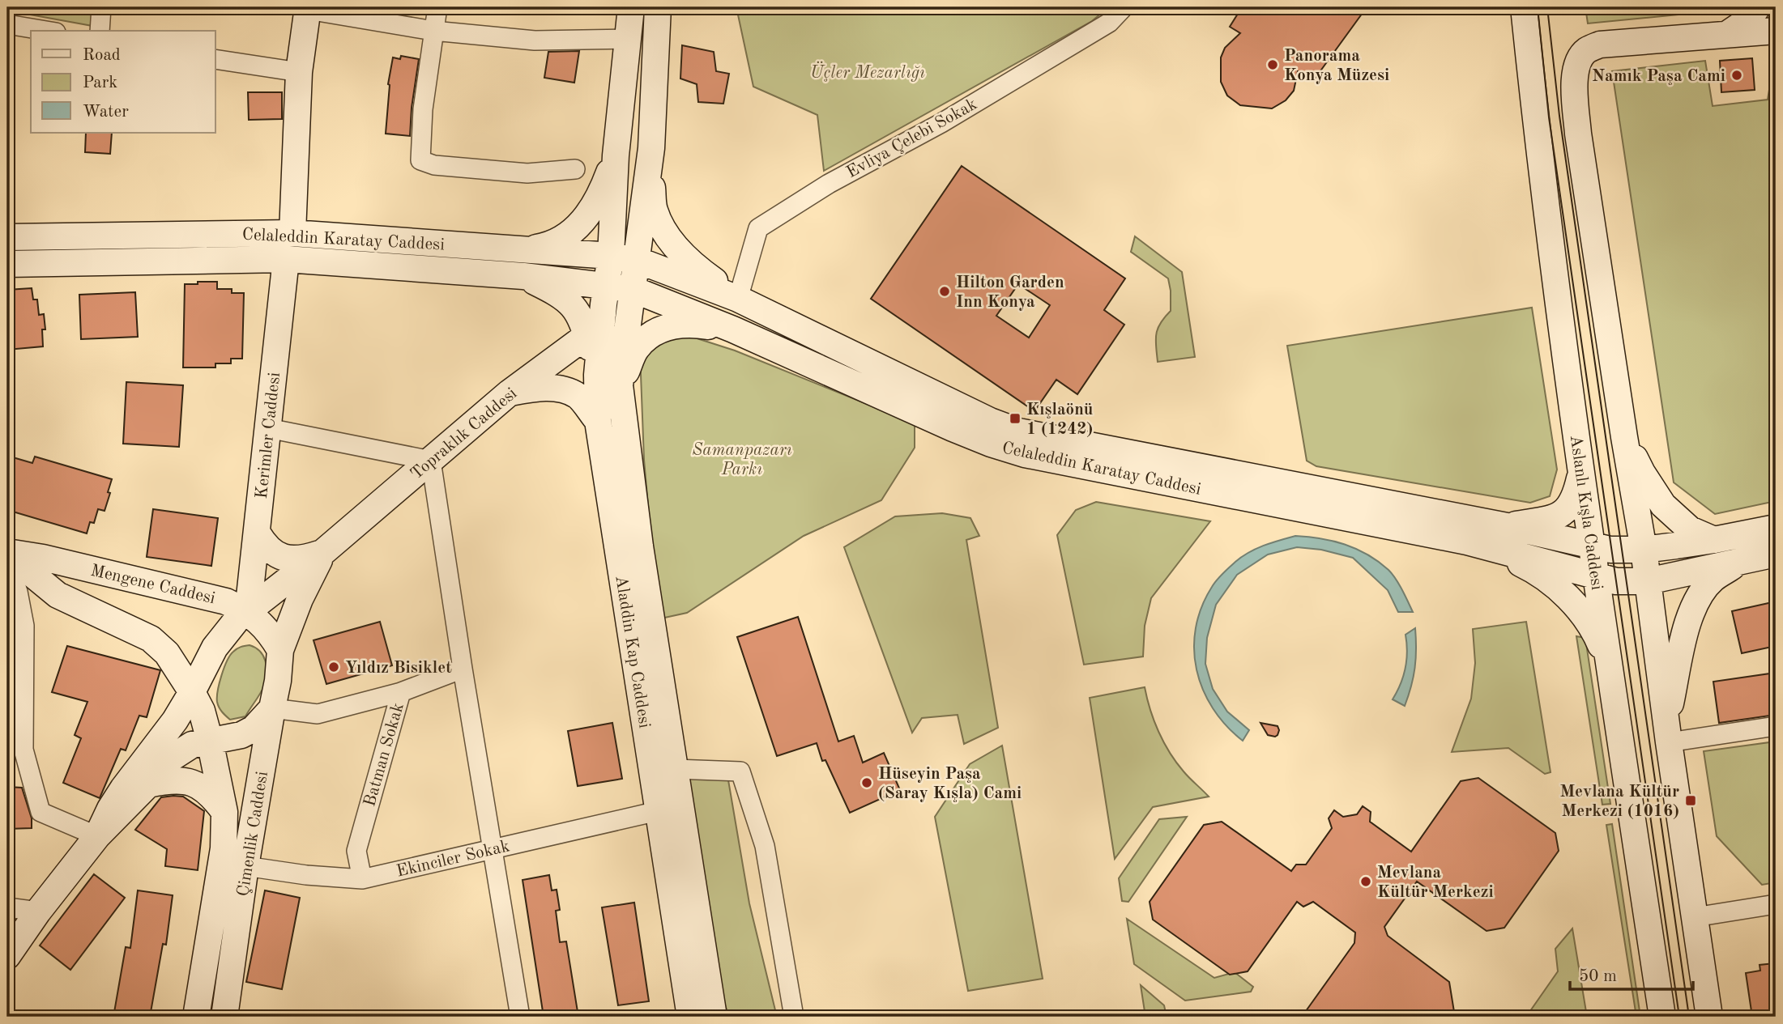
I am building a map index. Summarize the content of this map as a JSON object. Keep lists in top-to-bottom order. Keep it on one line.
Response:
{"streets":{"main road":["Celaleddin Karatay Caddesi","Topraklık Caddesi","Kerimler Caddesi","Aslanlı Kışla Caddesi","Mengene Caddesi","Aladdin Kap Caddesi","Çimenlik Caddesi"],"street":["Evliya Çelebi Sokak","Batman Sokak","Ekinciler Sokak"]},"crossings":[["Evliya Çelebi Sokak","Celaleddin Karatay Caddesi"],["Celaleddin Karatay Caddesi","Kerimler Caddesi"],["Celaleddin Karatay Caddesi","Aslanlı Kışla Caddesi"],["Celaleddin Karatay Caddesi","Aladdin Kap Caddesi"],["Topraklık Caddesi","Kerimler Caddesi"],["Topraklık Caddesi","Mengene Caddesi"],["Topraklık Caddesi","Aladdin Kap Caddesi"],["Topraklık Caddesi","Çimenlik Caddesi"],["Kerimler Caddesi","Mengene Caddesi"],["Mengene Caddesi","Çimenlik Caddesi"],["Aladdin Kap Caddesi","Ekinciler Sokak"],["Batman Sokak","Çimenlik Caddesi"],["Batman Sokak","Ekinciler Sokak"],["Çimenlik Caddesi","Ekinciler Sokak"]],"parks":["Üçler Mezarlığı","Samanpazarı Parkı"],"places":{"other":["Panorama Konya Müzesi","Namık Paşa Cami","Hilton Garden Inn Konya","Yıldız Bisiklet","Hüseyin Paşa (Saray Kışla) Cami","Mevlana Kültür Merkezi"],"transit":["Kışlaönü 1 (1242)","Mevlana Kültür Merkezi (1016)"]},"legend":["Road","Park","Water"],"scale_bar":"50 m"}
